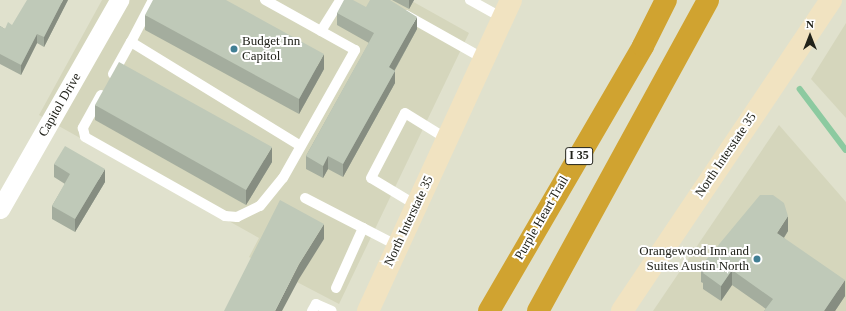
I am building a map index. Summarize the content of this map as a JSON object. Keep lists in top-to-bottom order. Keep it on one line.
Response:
{"streets":{"highway":["I 35","Purple Heart Trail"],"main road":["North Interstate 35"],"street":["Capitol Drive"]},"places":["Budget Inn Capitol","Orangewood Inn and Suites Austin North"],"north":"top"}
